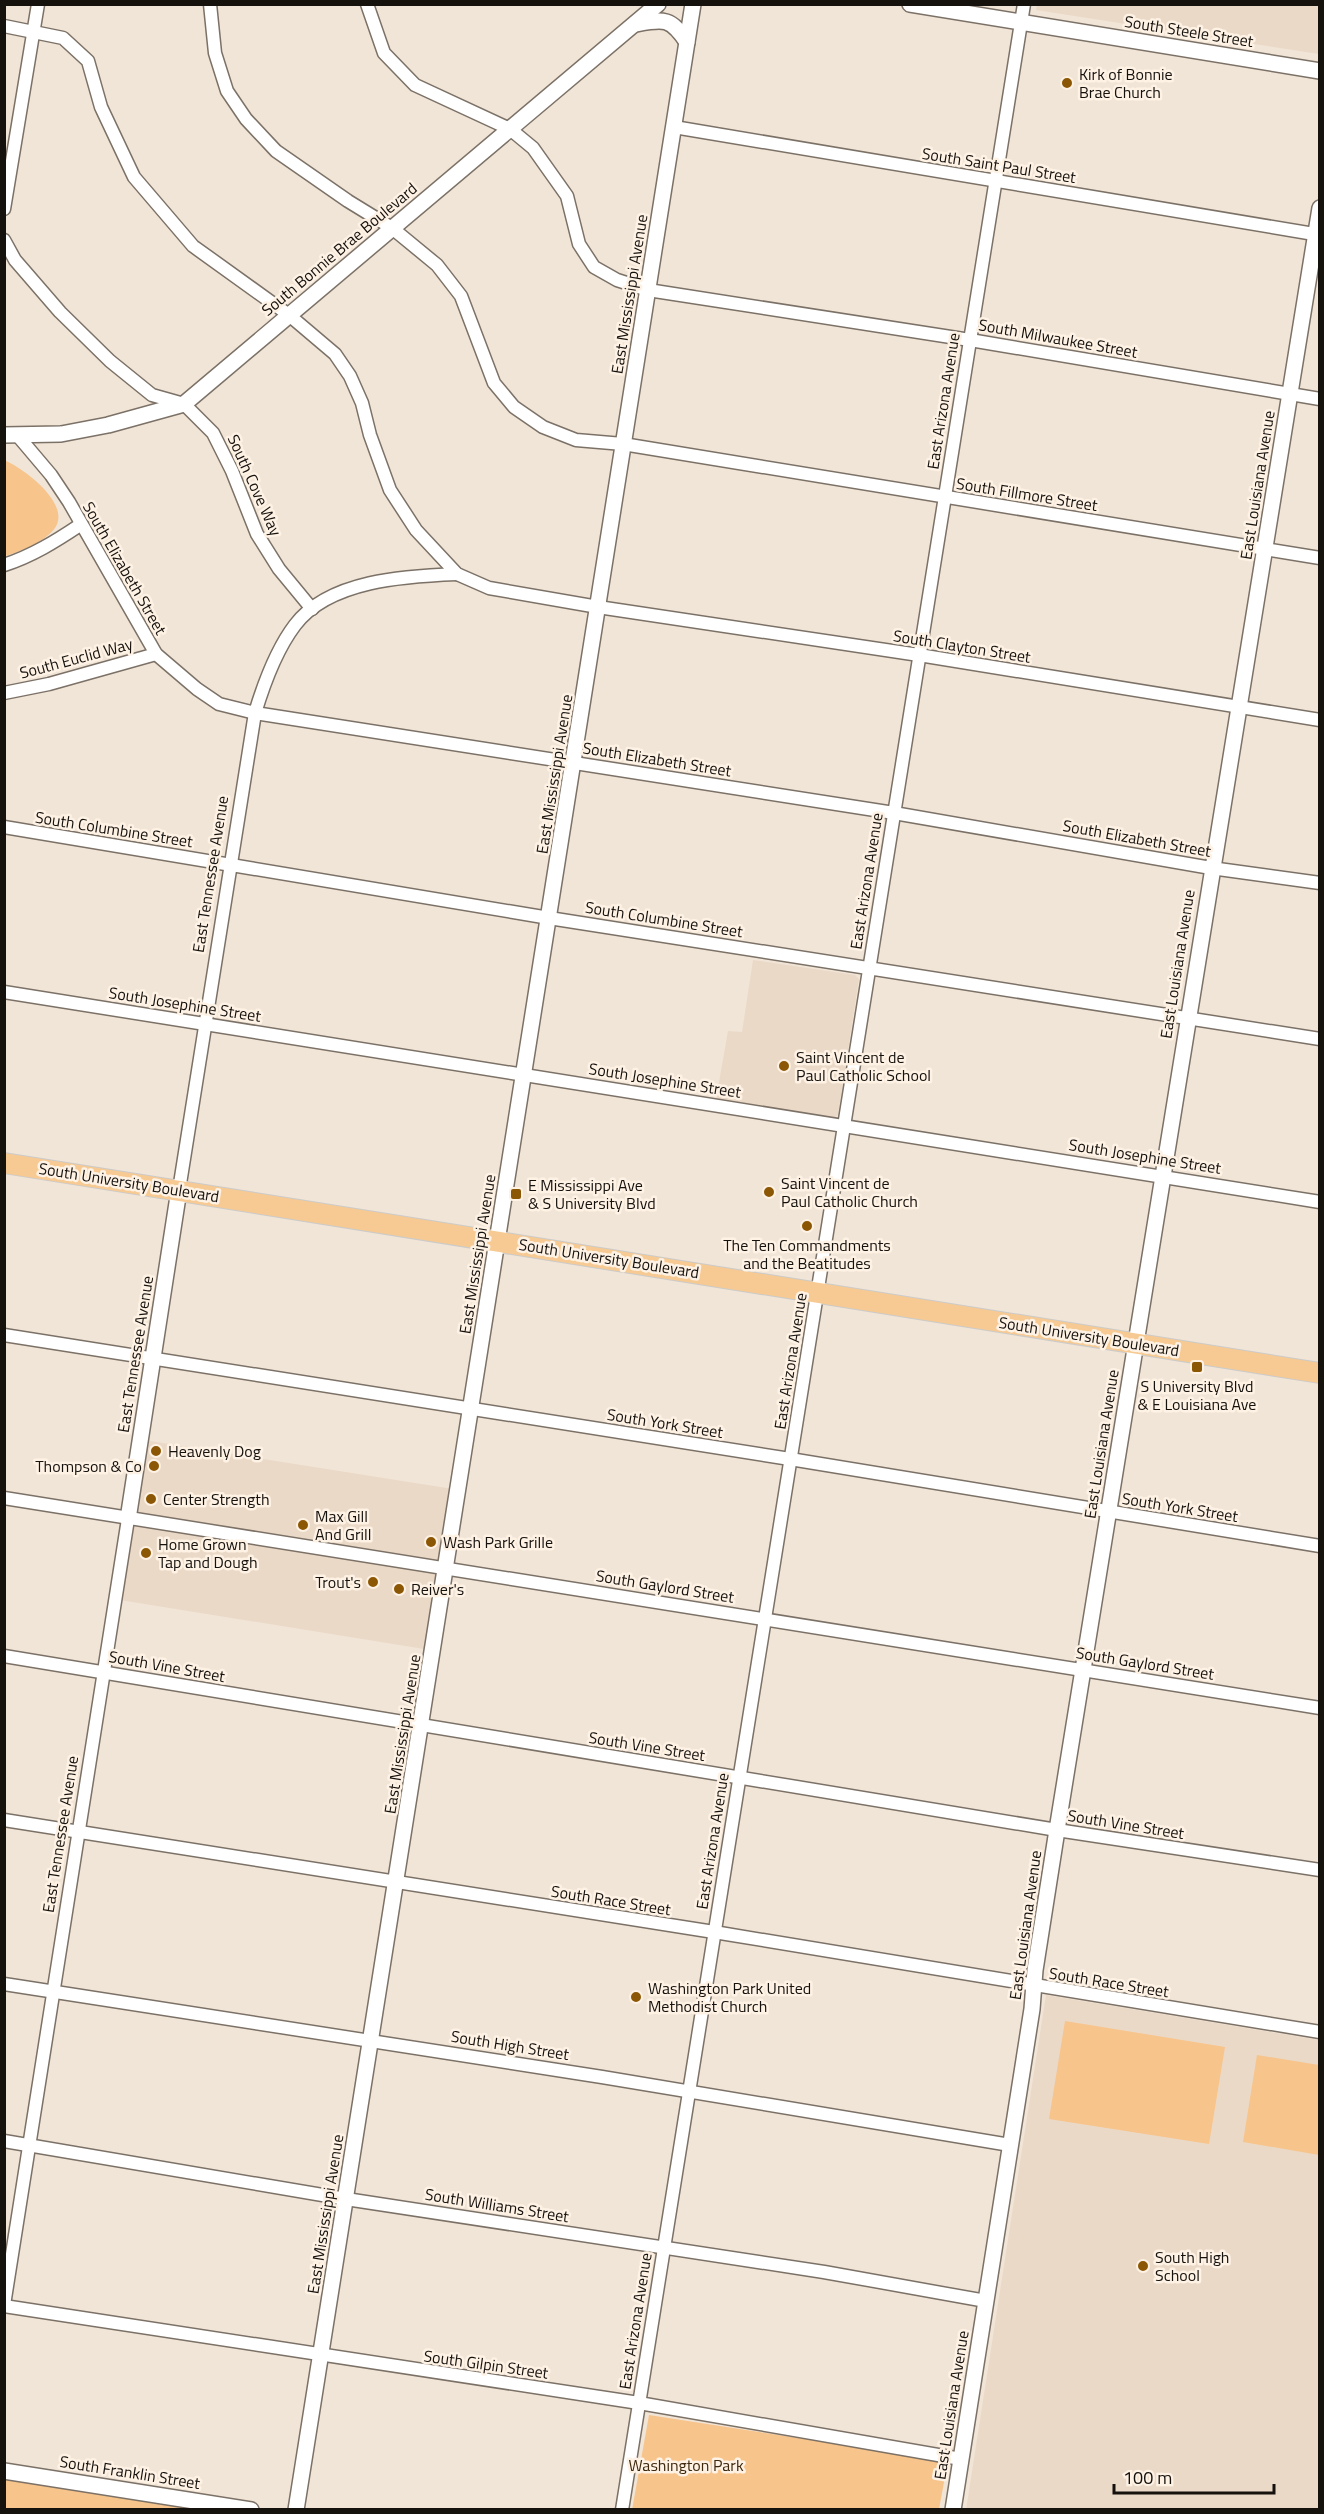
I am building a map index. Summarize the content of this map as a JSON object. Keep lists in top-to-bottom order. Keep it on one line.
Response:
{"streets":{"main road":["South University Boulevard"],"street":["South Steele Street","South Saint Paul Street","South Bonnie Brae Boulevard","East Mississippi Avenue","South Milwaukee Street","East Arizona Avenue","South Cove Way","East Louisiana Avenue","South Fillmore Street","South Elizabeth Street","South Clayton Street","South Euclid Way","South Columbine Street","East Tennessee Avenue","South Josephine Street","South York Street","South Gaylord Street","South Vine Street","South Race Street","South High Street","South Williams Street","South Gilpin Street","South Franklin Street"]},"crossings":[["South Steele Street","East Arizona Avenue"],["South Saint Paul Street","East Mississippi Avenue"],["South Saint Paul Street","East Arizona Avenue"],["South Saint Paul Street","East Louisiana Avenue"],["South Bonnie Brae Boulevard","South Milwaukee Street"],["South Bonnie Brae Boulevard","South Cove Way"],["South Bonnie Brae Boulevard","South Fillmore Street"],["South Bonnie Brae Boulevard","South Elizabeth Street"],["East Mississippi Avenue","South Milwaukee Street"],["East Mississippi Avenue","South Fillmore Street"],["East Mississippi Avenue","South Elizabeth Street"],["East Mississippi Avenue","South Clayton Street"],["East Mississippi Avenue","South Columbine Street"],["East Mississippi Avenue","South Josephine Street"],["East Mississippi Avenue","South University Boulevard"],["East Mississippi Avenue","South York Street"],["East Mississippi Avenue","South Gaylord Street"],["East Mississippi Avenue","South Vine Street"],["East Mississippi Avenue","South Race Street"],["East Mississippi Avenue","South High Street"],["East Mississippi Avenue","South Williams Street"],["East Mississippi Avenue","South Gilpin Street"],["South Milwaukee Street","East Arizona Avenue"],["South Milwaukee Street","East Louisiana Avenue"],["East Arizona Avenue","South Fillmore Street"],["East Arizona Avenue","South Elizabeth Street"],["East Arizona Avenue","South Clayton Street"],["East Arizona Avenue","South Columbine Street"],["East Arizona Avenue","South Josephine Street"],["East Arizona Avenue","South University Boulevard"],["East Arizona Avenue","South York Street"],["East Arizona Avenue","South Gaylord Street"],["East Arizona Avenue","South Vine Street"],["East Arizona Avenue","South Race Street"],["East Arizona Avenue","South High Street"],["East Arizona Avenue","South Williams Street"],["East Arizona Avenue","South Gilpin Street"],["South Cove Way","East Tennessee Avenue"],["East Louisiana Avenue","South Fillmore Street"],["East Louisiana Avenue","South Elizabeth Street"],["East Louisiana Avenue","South Clayton Street"],["East Louisiana Avenue","South Columbine Street"],["East Louisiana Avenue","South Josephine Street"],["East Louisiana Avenue","South University Boulevard"],["East Louisiana Avenue","South York Street"],["East Louisiana Avenue","South Gaylord Street"],["East Louisiana Avenue","South Vine Street"],["East Louisiana Avenue","South Race Street"],["East Louisiana Avenue","South High Street"],["East Louisiana Avenue","South Williams Street"],["East Louisiana Avenue","South Gilpin Street"],["South Elizabeth Street","South Euclid Way"],["South Elizabeth Street","East Tennessee Avenue"],["South Clayton Street","East Tennessee Avenue"],["South Columbine Street","East Tennessee Avenue"],["East Tennessee Avenue","South Josephine Street"],["East Tennessee Avenue","South University Boulevard"],["East Tennessee Avenue","South York Street"],["East Tennessee Avenue","South Gaylord Street"],["East Tennessee Avenue","South Vine Street"],["East Tennessee Avenue","South Race Street"],["East Tennessee Avenue","South High Street"],["East Tennessee Avenue","South Williams Street"],["East Tennessee Avenue","South Gilpin Street"]],"parks":["Washington Park"],"places":{"other":["Kirk of Bonnie Brae Church","Saint Vincent de Paul Catholic School","Saint Vincent de Paul Catholic Church","The Ten Commandments and the Beatitudes","Heavenly Dog","Thompson & Co","Center Strength","Max Gill And Grill","Wash Park Grille","Home Grown Tap and Dough","Trout's","Reiver's","Washington Park United Methodist Church","South High School"],"transit":["E Mississippi Ave & S University Blvd","S University Blvd & E Louisiana Ave"]},"scale_bar":"100 m"}
